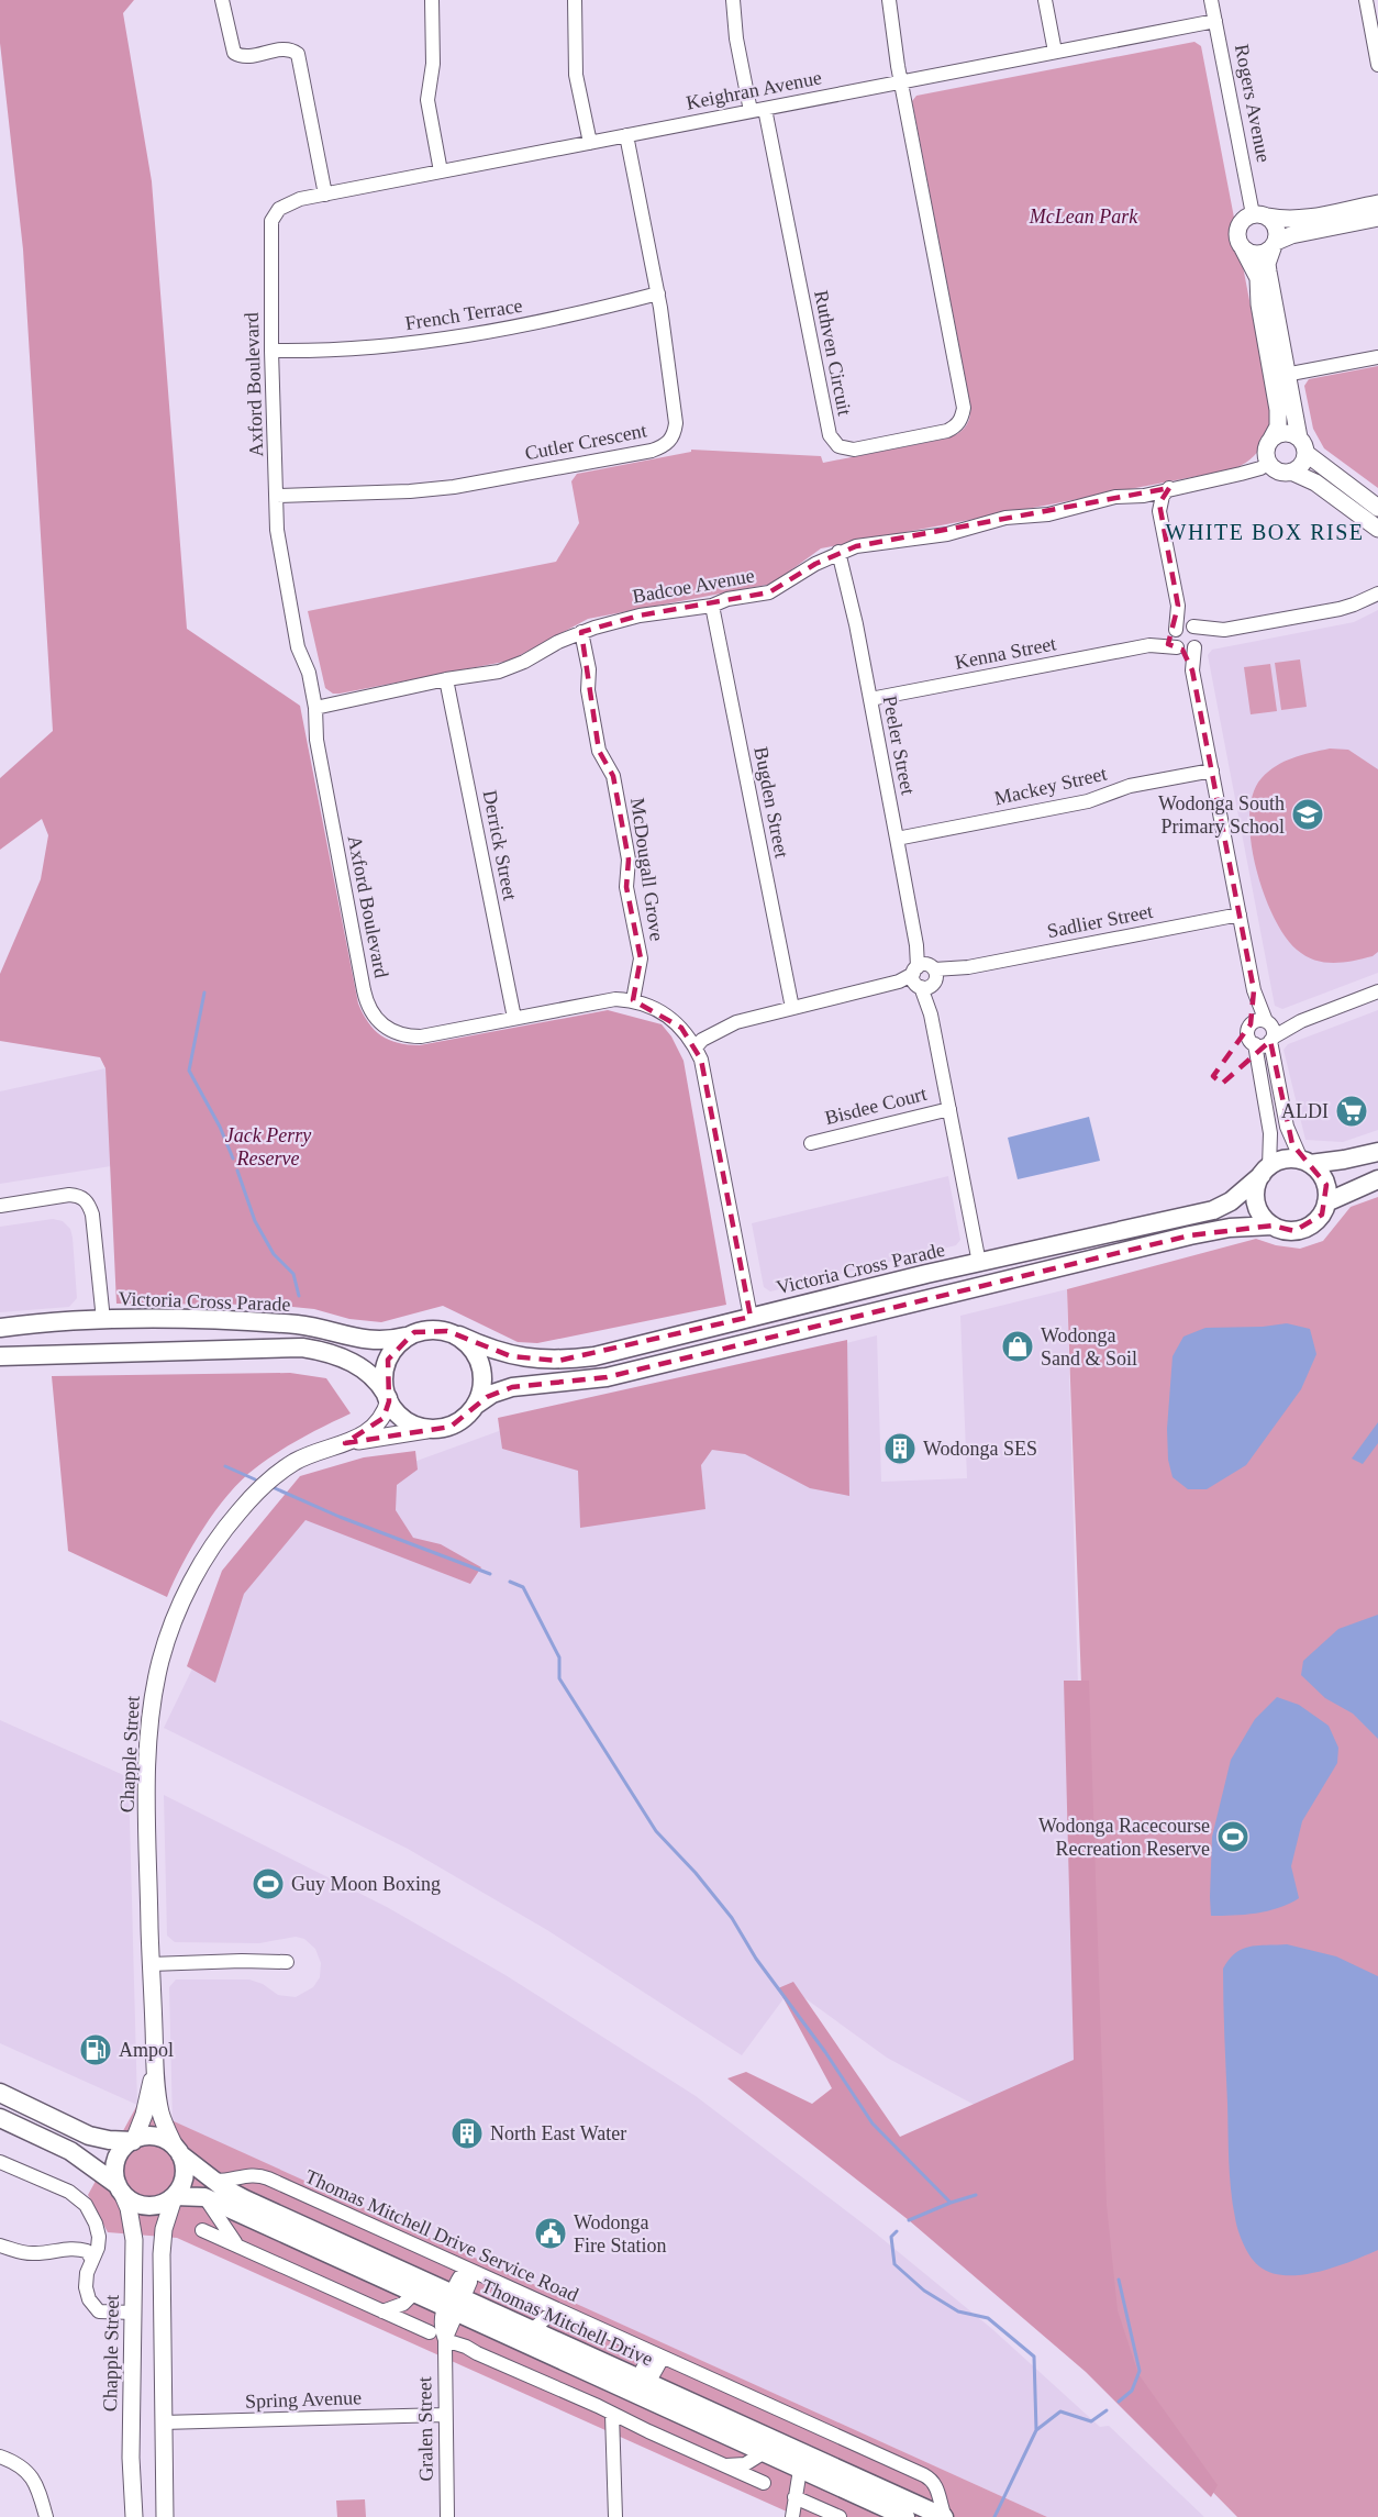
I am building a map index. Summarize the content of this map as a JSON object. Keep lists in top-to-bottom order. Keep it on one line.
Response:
{"streets":{"main road":["Victoria Cross Parade","Thomas Mitchell Drive"],"street":["Keighran Avenue","Rogers Avenue","French Terrace","Ruthven Circuit","Axford Boulevard","Cutler Crescent","Badcoe Avenue","Kenna Street","Peeler Street","Mackey Street","Bugden Street","Derrick Street","McDougall Grove","Sadlier Street","Bisdee Court","Chapple Street","Thomas Mitchell Drive Service Road","Spring Avenue","Gralen Street"]},"crossings":[["Keighran Avenue","Rogers Avenue"],["Keighran Avenue","Ruthven Circuit"],["Keighran Avenue","Axford Boulevard"],["Keighran Avenue","Cutler Crescent"],["Rogers Avenue","Badcoe Avenue"],["French Terrace","Axford Boulevard"],["French Terrace","Cutler Crescent"],["Axford Boulevard","Cutler Crescent"],["Axford Boulevard","Badcoe Avenue"],["Axford Boulevard","Derrick Street"],["Axford Boulevard","McDougall Grove"],["Axford Boulevard","Sadlier Street"],["Axford Boulevard","Victoria Cross Parade"],["Badcoe Avenue","Peeler Street"],["Badcoe Avenue","Bugden Street"],["Badcoe Avenue","Derrick Street"],["Badcoe Avenue","McDougall Grove"],["Kenna Street","Peeler Street"],["Peeler Street","Mackey Street"],["Peeler Street","Sadlier Street"],["Peeler Street","Bisdee Court"],["Peeler Street","Victoria Cross Parade"],["Bugden Street","Sadlier Street"],["Victoria Cross Parade","Chapple Street"],["Chapple Street","Thomas Mitchell Drive"],["Thomas Mitchell Drive Service Road","Thomas Mitchell Drive"],["Thomas Mitchell Drive Service Road","Gralen Street"],["Thomas Mitchell Drive","Gralen Street"],["Spring Avenue","Gralen Street"]],"districts":["WHITE BOX RISE"],"parks":["McLean Park","Jack Perry Reserve"],"places":{"school or university":["Wodonga South Primary School"],"supermarket":["ALDI"],"shop":["Wodonga Sand & Soil"],"building":["Wodonga SES","North East Water"],"sports":["Wodonga Racecourse Recreation Reserve","Guy Moon Boxing"],"fuel station":["Ampol"],"public building":["Wodonga Fire Station"]}}
